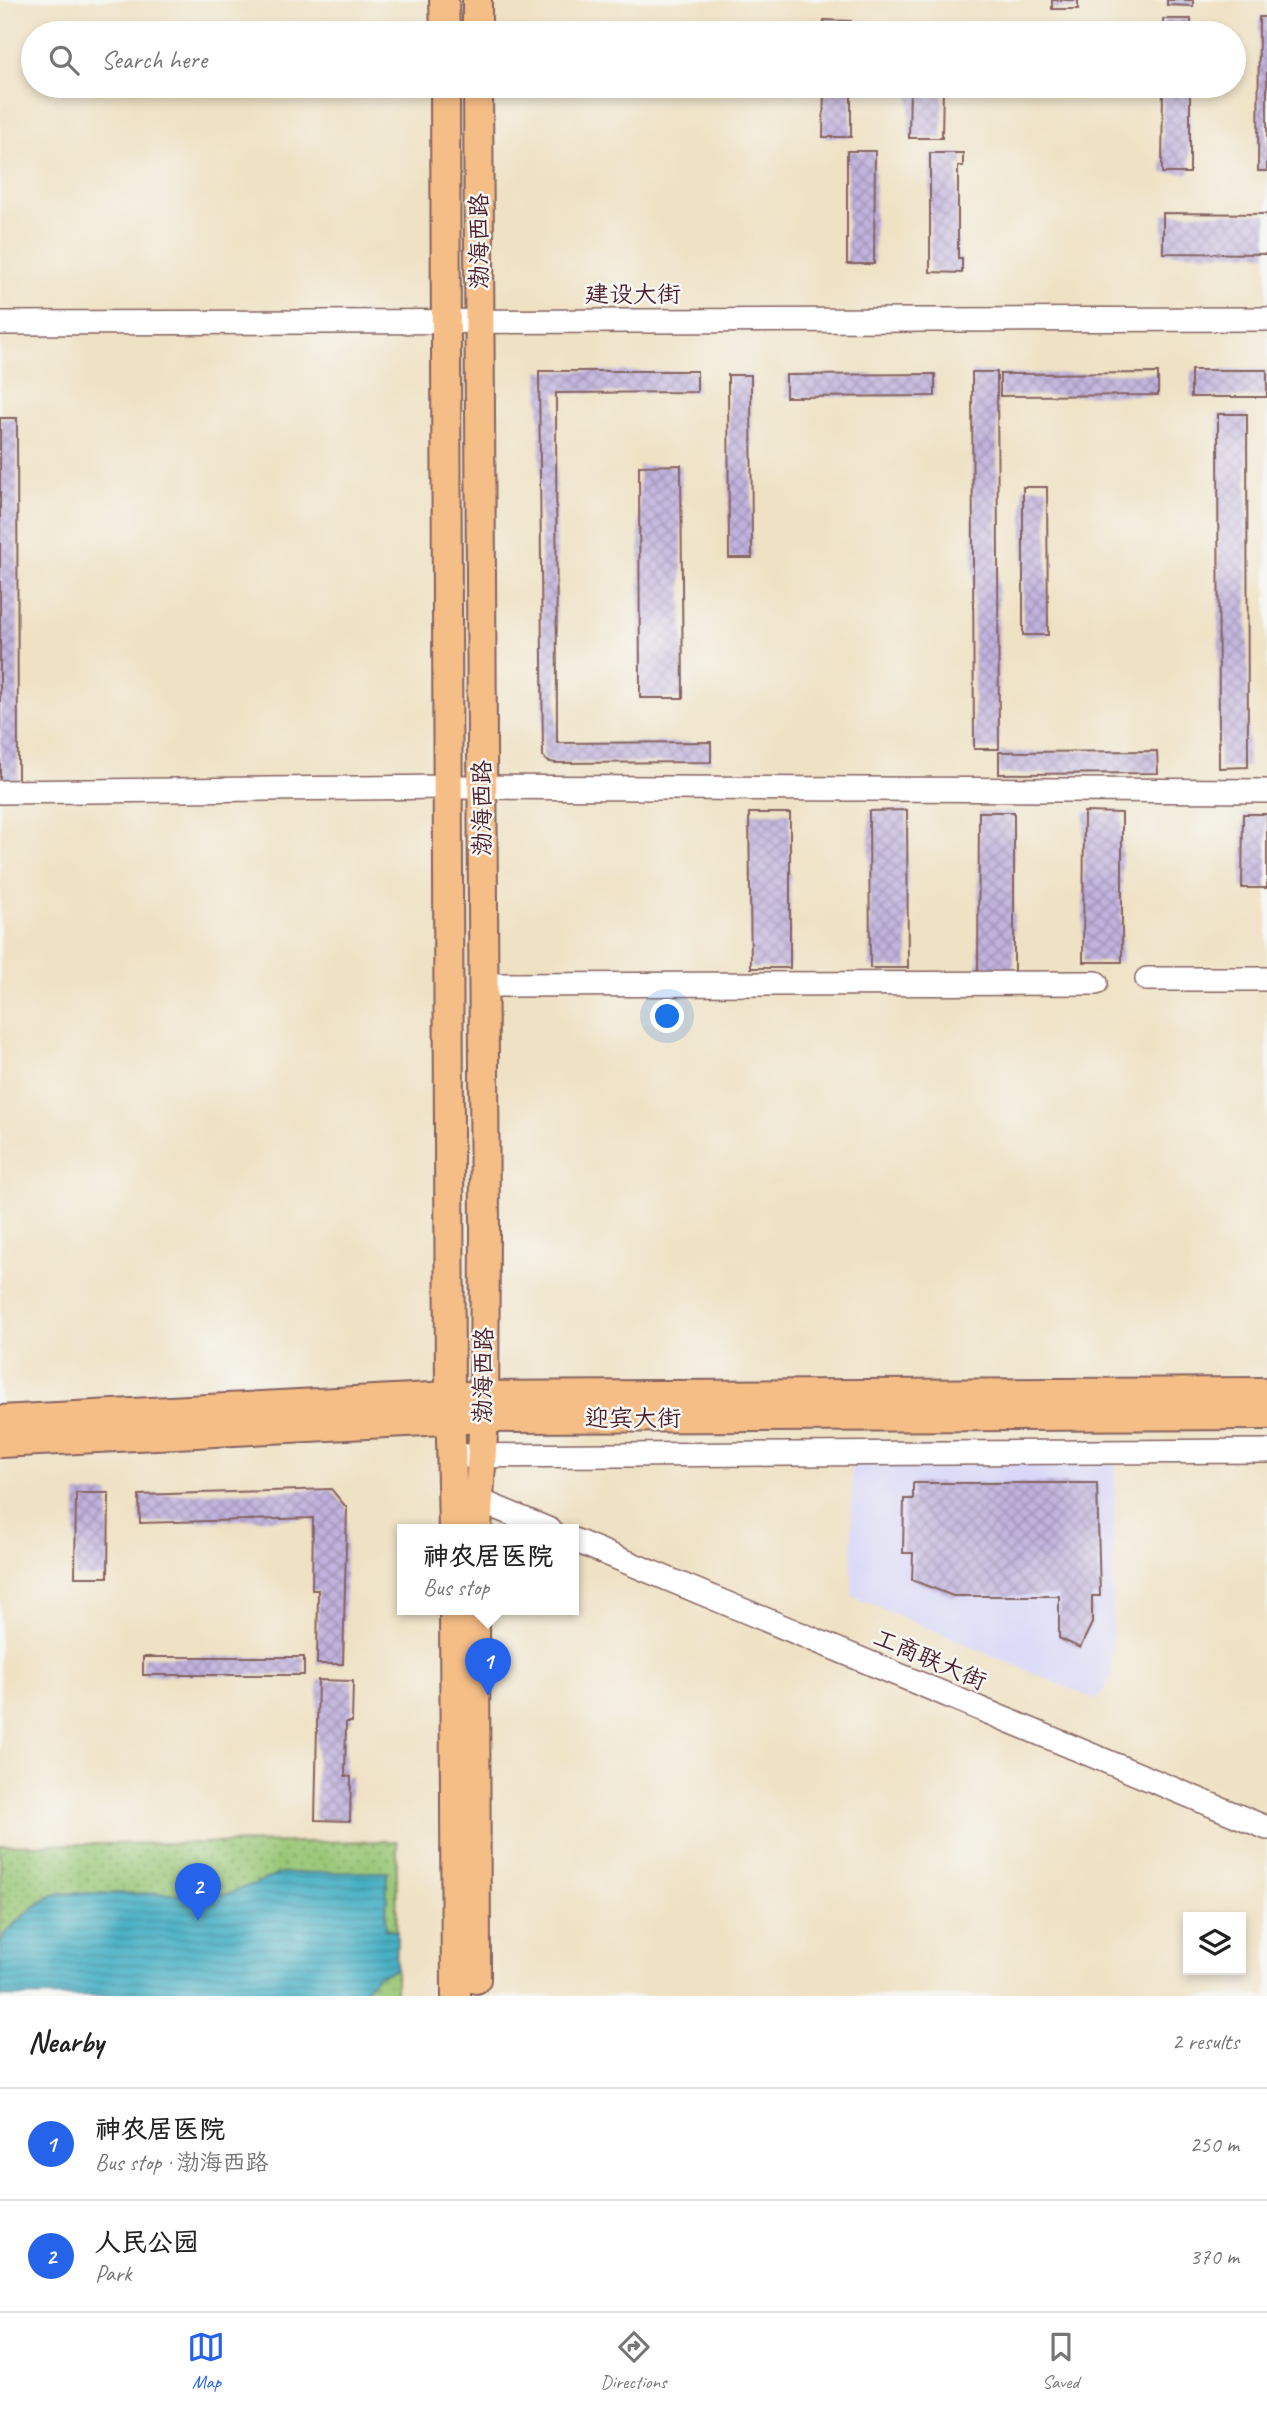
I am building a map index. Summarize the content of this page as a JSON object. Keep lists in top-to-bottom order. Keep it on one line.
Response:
{"streets":{"main road":["渤海西路","迎宾大街"],"street":["建设大街","工商联大街"]},"crossings":[["渤海西路","建设大街"],["渤海西路","迎宾大街"]],"page":{"search":"Search here","popup":["神农居医院","Bus stop"],"pins":["1","2"],"heading":["Nearby","2 results"],"list":[{"mark":"1","name":"神农居医院","note":"Bus stop · 渤海西路","value":"250 m"},{"mark":"2","name":"人民公园","note":"Park","value":"370 m"}],"nav":["Map","Directions","Saved"]}}
